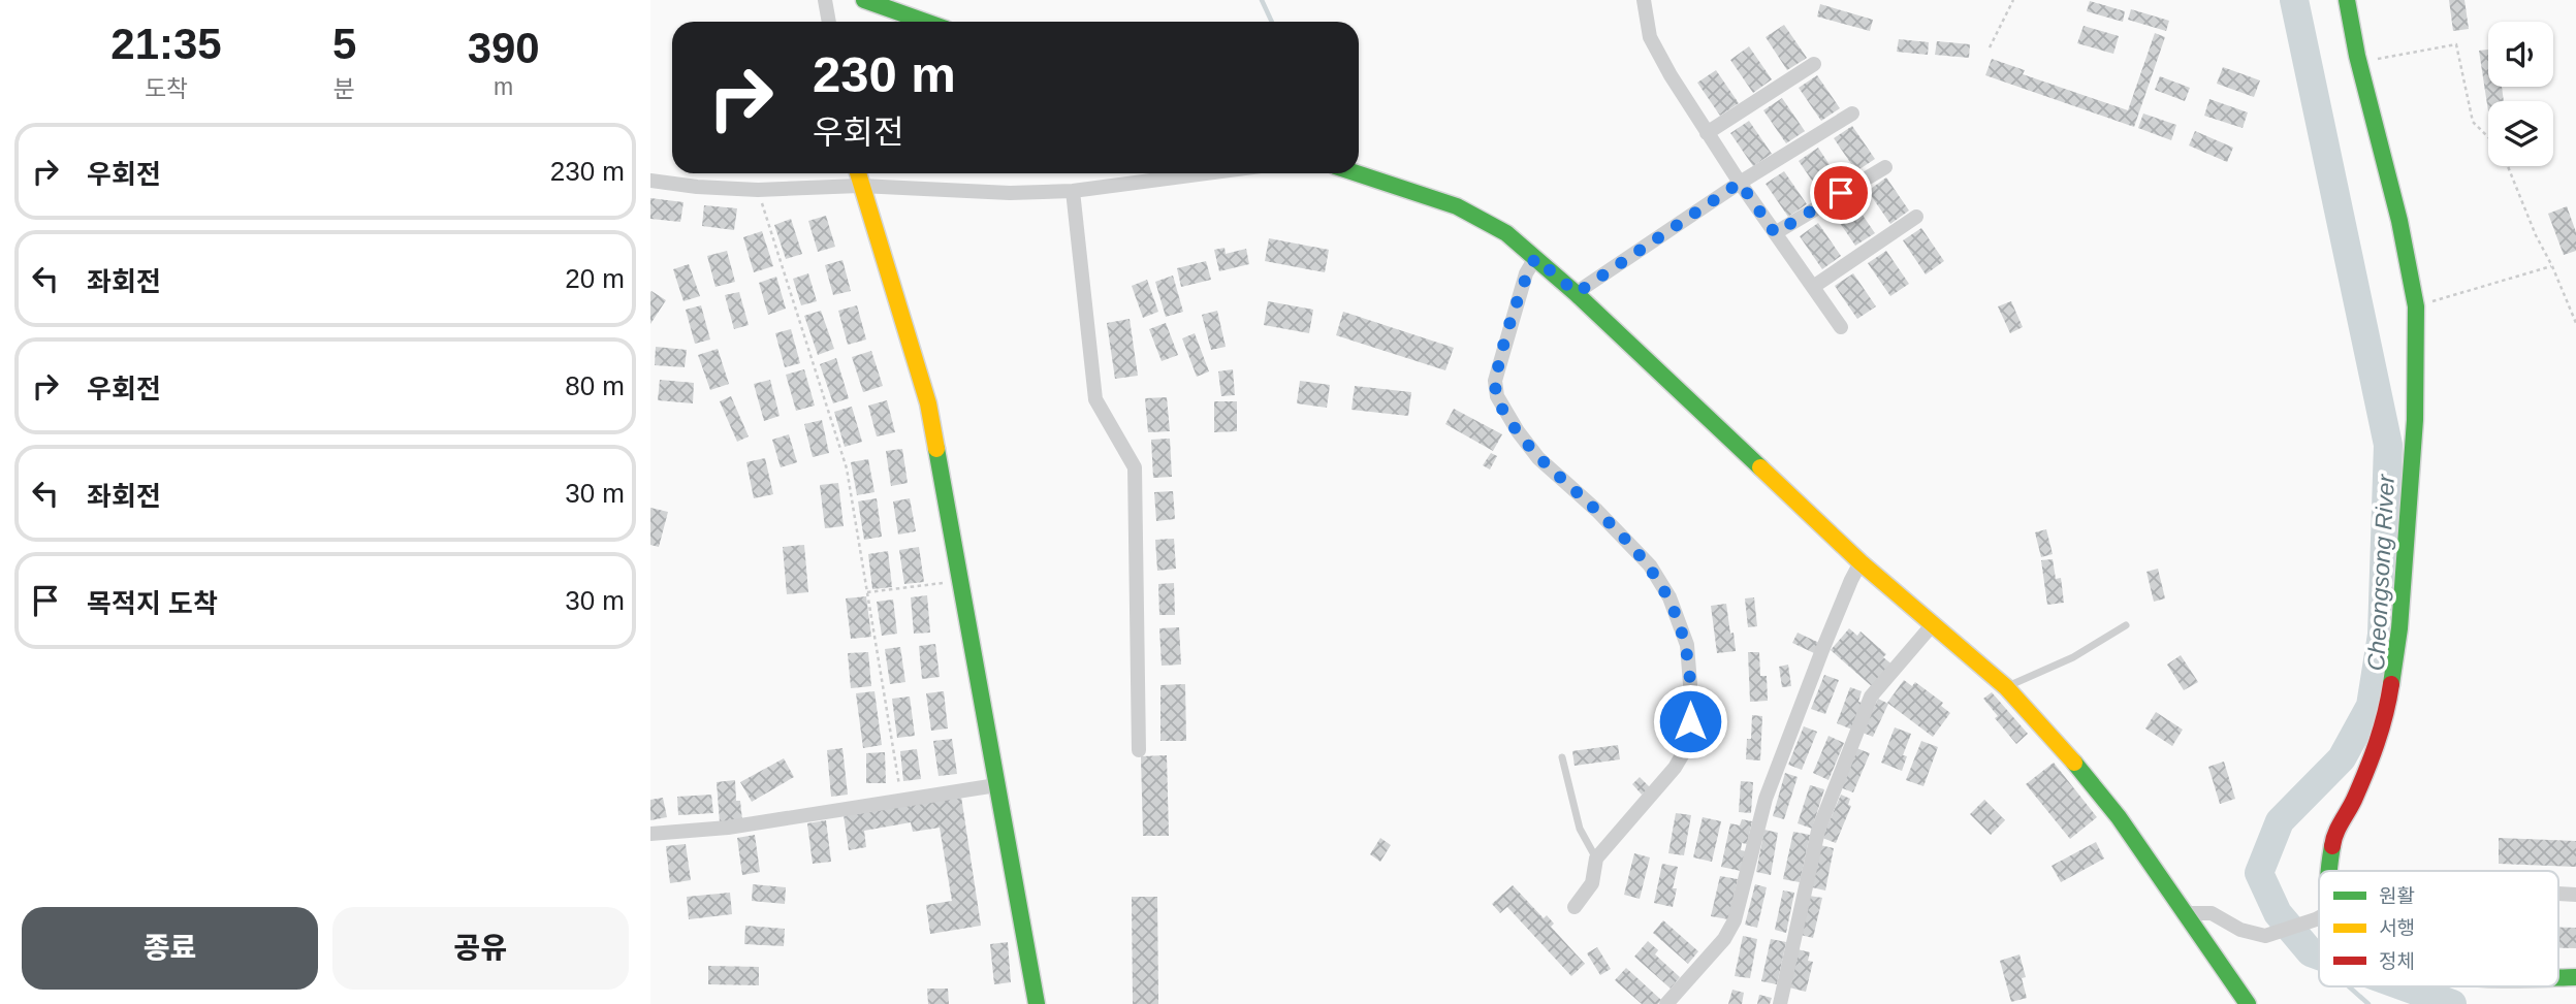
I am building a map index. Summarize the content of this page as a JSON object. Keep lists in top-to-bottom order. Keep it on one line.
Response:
{"water":["Cheongsong River"],"legend":["원활","서행","정체"],"page":{"eta":["21:35","도착","5","분","390","m"],"turn":["230 m","우회전"],"list":[{"name":"우회전","value":"230 m"},{"name":"좌회전","value":"20 m"},{"name":"우회전","value":"80 m"},{"name":"좌회전","value":"30 m"},{"name":"목적지 도착","value":"30 m"}],"buttons":["종료","공유"]}}
